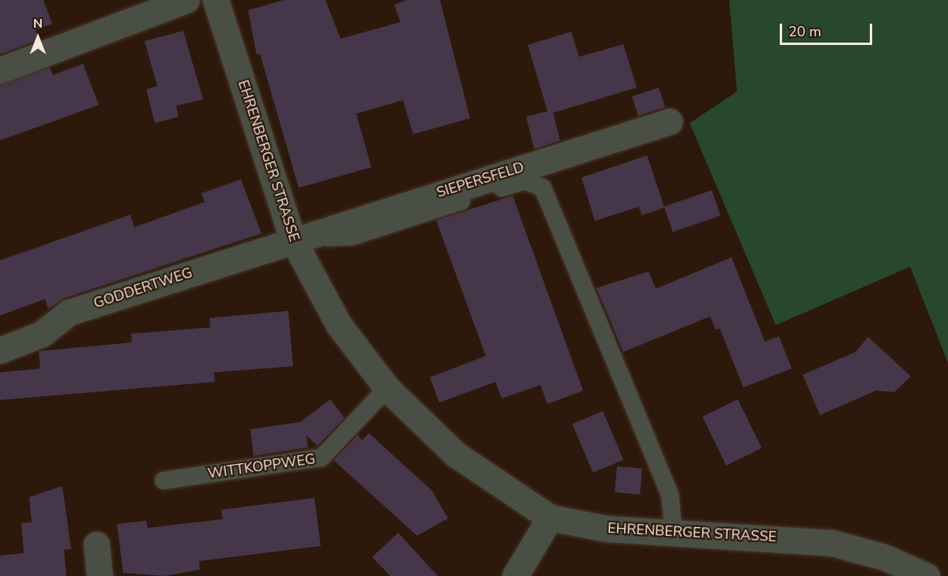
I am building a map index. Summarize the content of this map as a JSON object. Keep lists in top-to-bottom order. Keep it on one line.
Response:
{"streets":{"street":["EHRENBERGER STRASSE","SIEPERSFELD","GODDERTWEG"],"lane":["WITTKOPPWEG"]},"crossings":[["EHRENBERGER STRASSE","SIEPERSFELD"],["EHRENBERGER STRASSE","GODDERTWEG"],["EHRENBERGER STRASSE","WITTKOPPWEG"],["SIEPERSFELD","GODDERTWEG"]],"scale_bar":"20 m","north":"top"}
